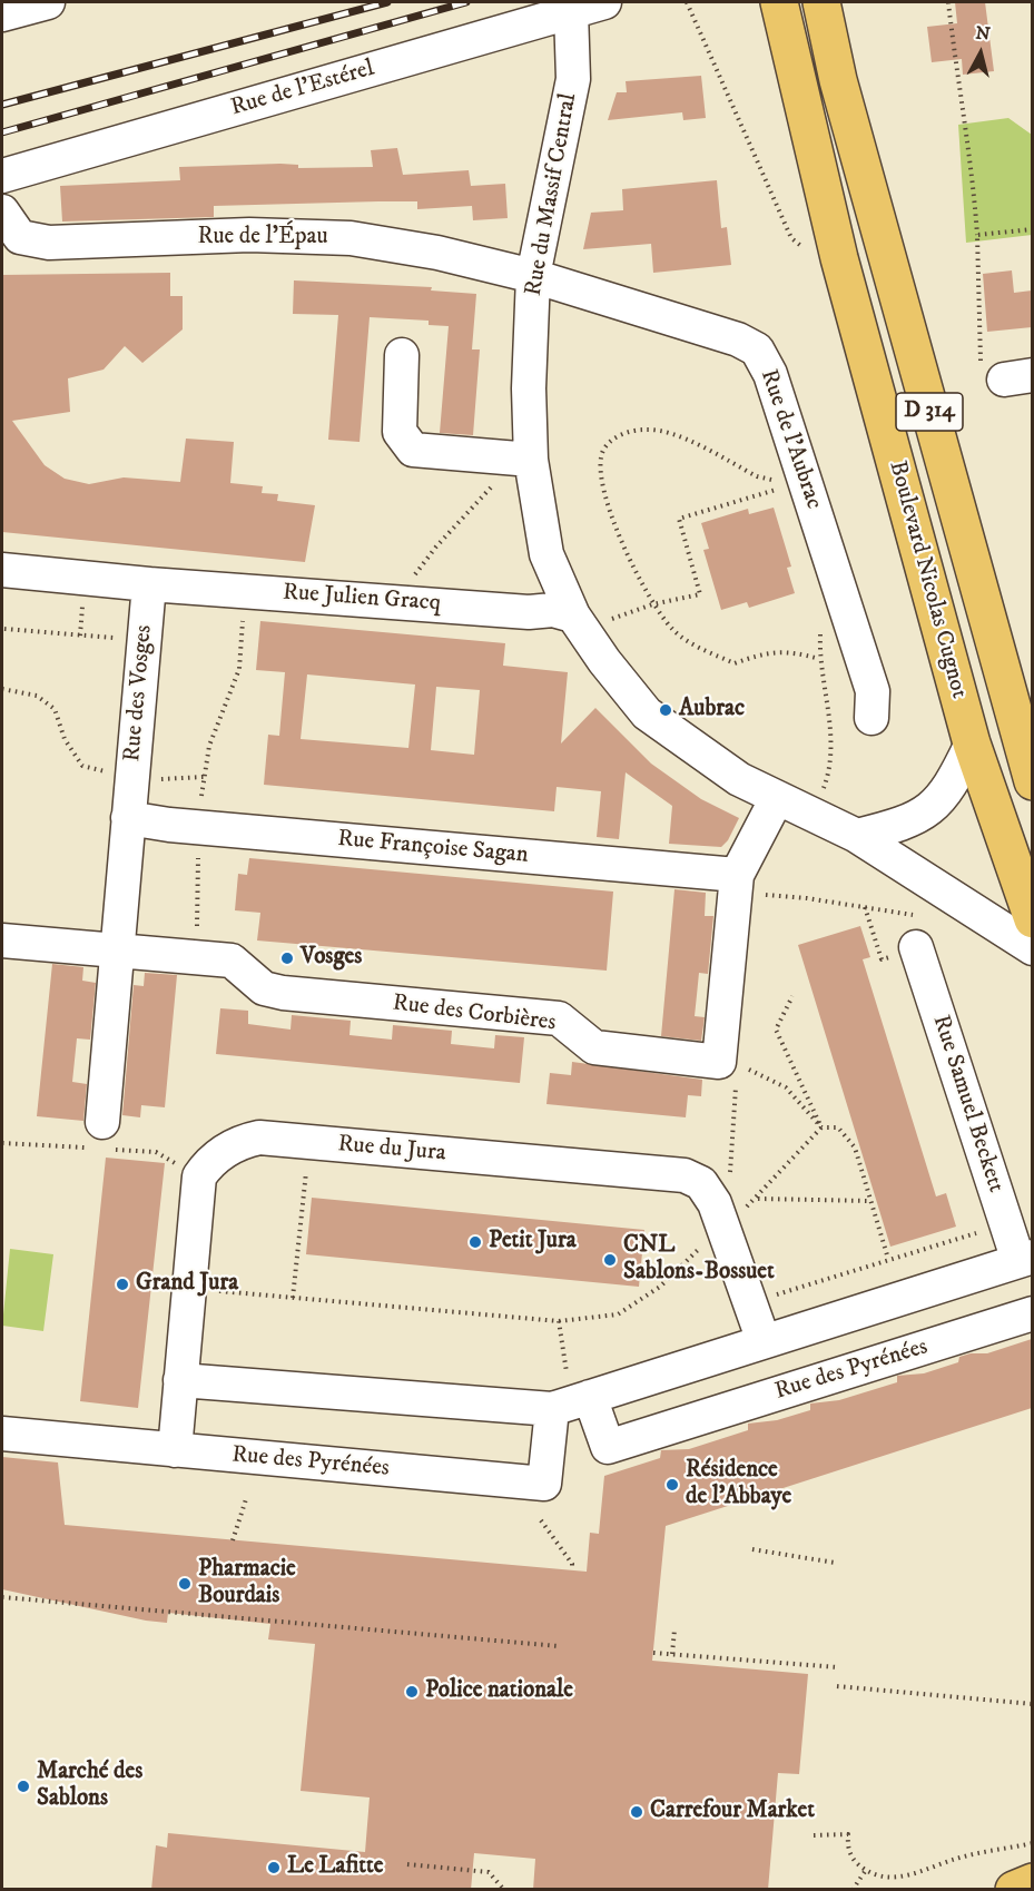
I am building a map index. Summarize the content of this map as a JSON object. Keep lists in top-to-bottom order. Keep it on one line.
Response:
{"streets":{"main road":["D 314","Boulevard Nicolas Cugnot"],"street":["Rue de l'Estérel","Rue du Massif Central","Rue de l'Épau","Rue de l'Aubrac","Rue Julien Gracq","Rue des Vosges","Rue Françoise Sagan","Rue des Corbières","Rue Samuel Beckett","Rue du Jura","Rue des Pyrénées"]},"crossings":[["Rue de l'Estérel","Rue du Massif Central"],["Rue du Massif Central","Rue de l'Épau"],["Rue du Massif Central","Rue de l'Aubrac"],["Rue du Massif Central","Rue Julien Gracq"],["Rue de l'Épau","Rue de l'Aubrac"],["Rue Julien Gracq","Rue des Vosges"],["Rue des Vosges","Rue Françoise Sagan"],["Rue des Vosges","Rue des Corbières"],["Rue du Jura","Rue des Pyrénées"]],"places":["Aubrac","Vosges","Petit Jura","CNL Sablons-Bossuet","Grand Jura","Résidence de l'Abbaye","Pharmacie Bourdais","Police nationale","Marché des Sablons","Carrefour Market","Le Lafitte"],"north":"top"}
